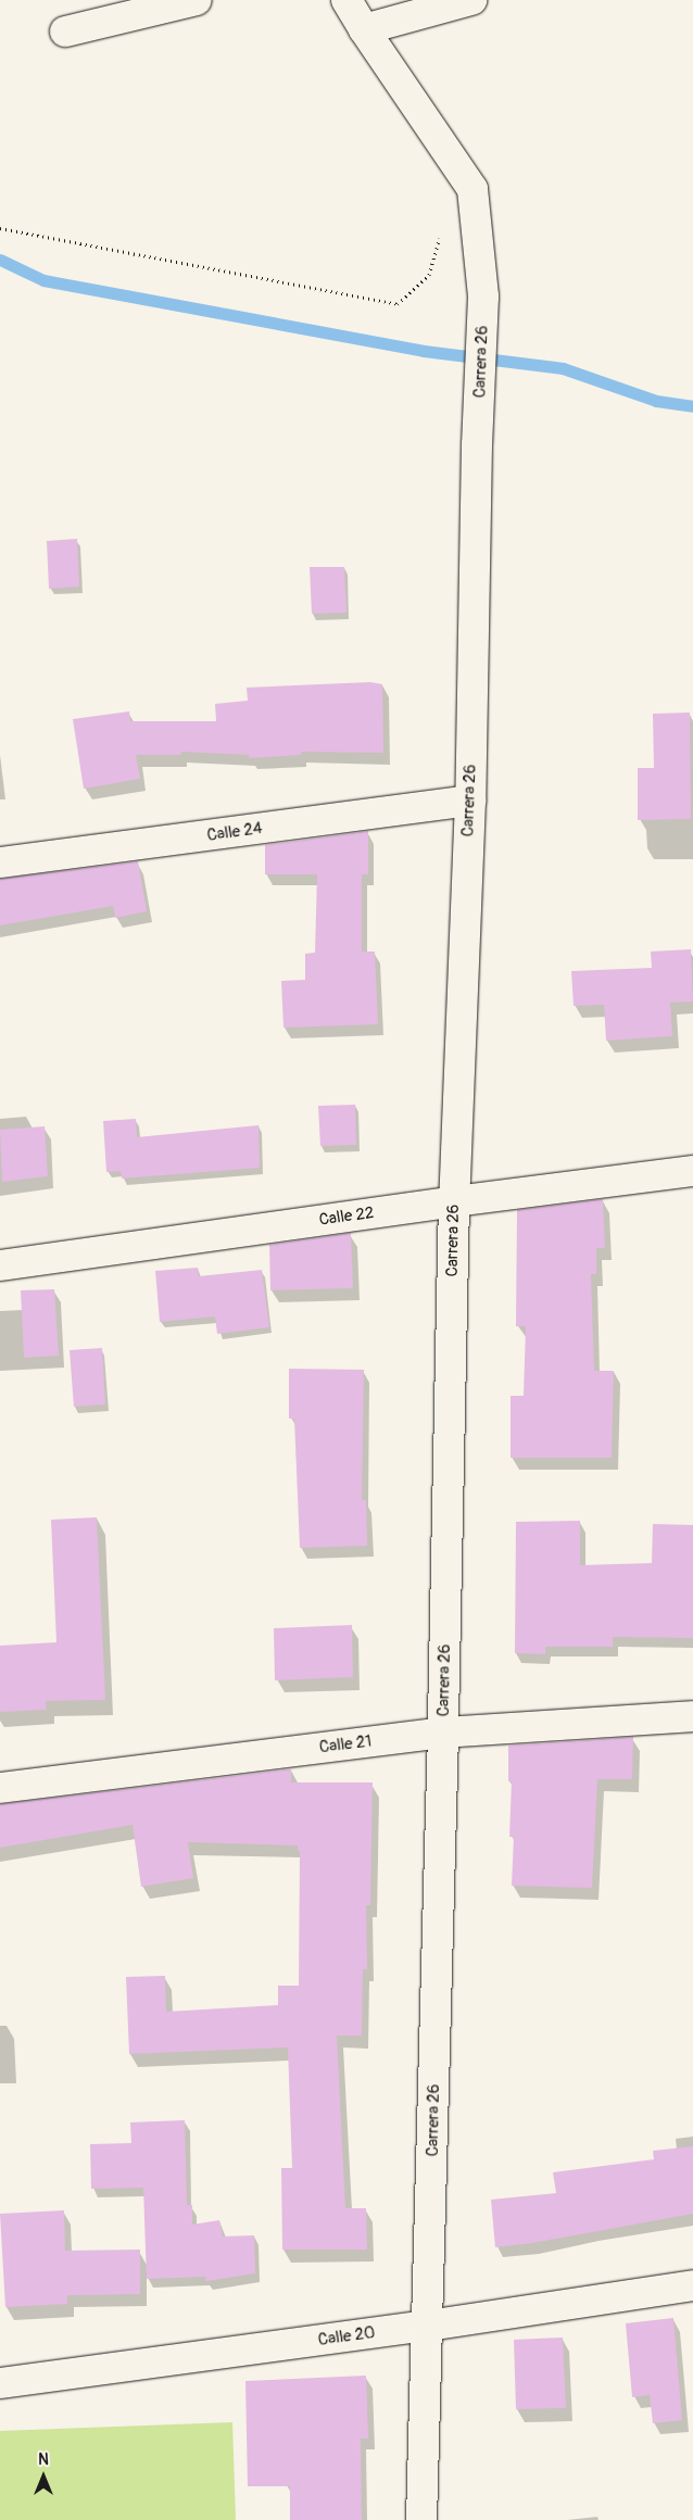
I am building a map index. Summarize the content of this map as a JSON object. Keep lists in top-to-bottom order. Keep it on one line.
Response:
{"streets":{"street":["Carrera 26","Calle 24","Calle 22","Calle 21","Calle 20"]},"crossings":[["Carrera 26","Calle 24"],["Carrera 26","Calle 22"],["Carrera 26","Calle 21"],["Carrera 26","Calle 20"]],"north":"top"}
